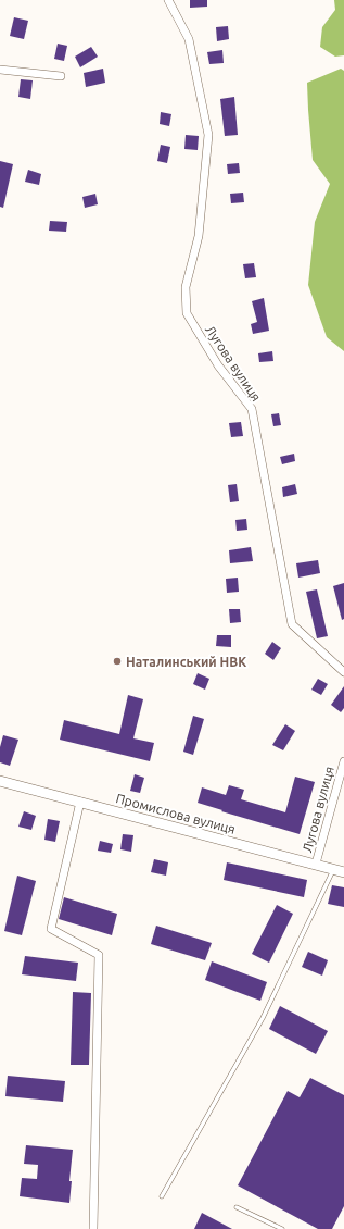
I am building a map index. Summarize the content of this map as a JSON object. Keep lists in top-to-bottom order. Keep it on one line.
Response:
{"streets":{"street":["Лугова вулиця","Промислова вулиця"]},"crossings":[["Лугова вулиця","Промислова вулиця"]],"places":["Наталинський НВК"]}
